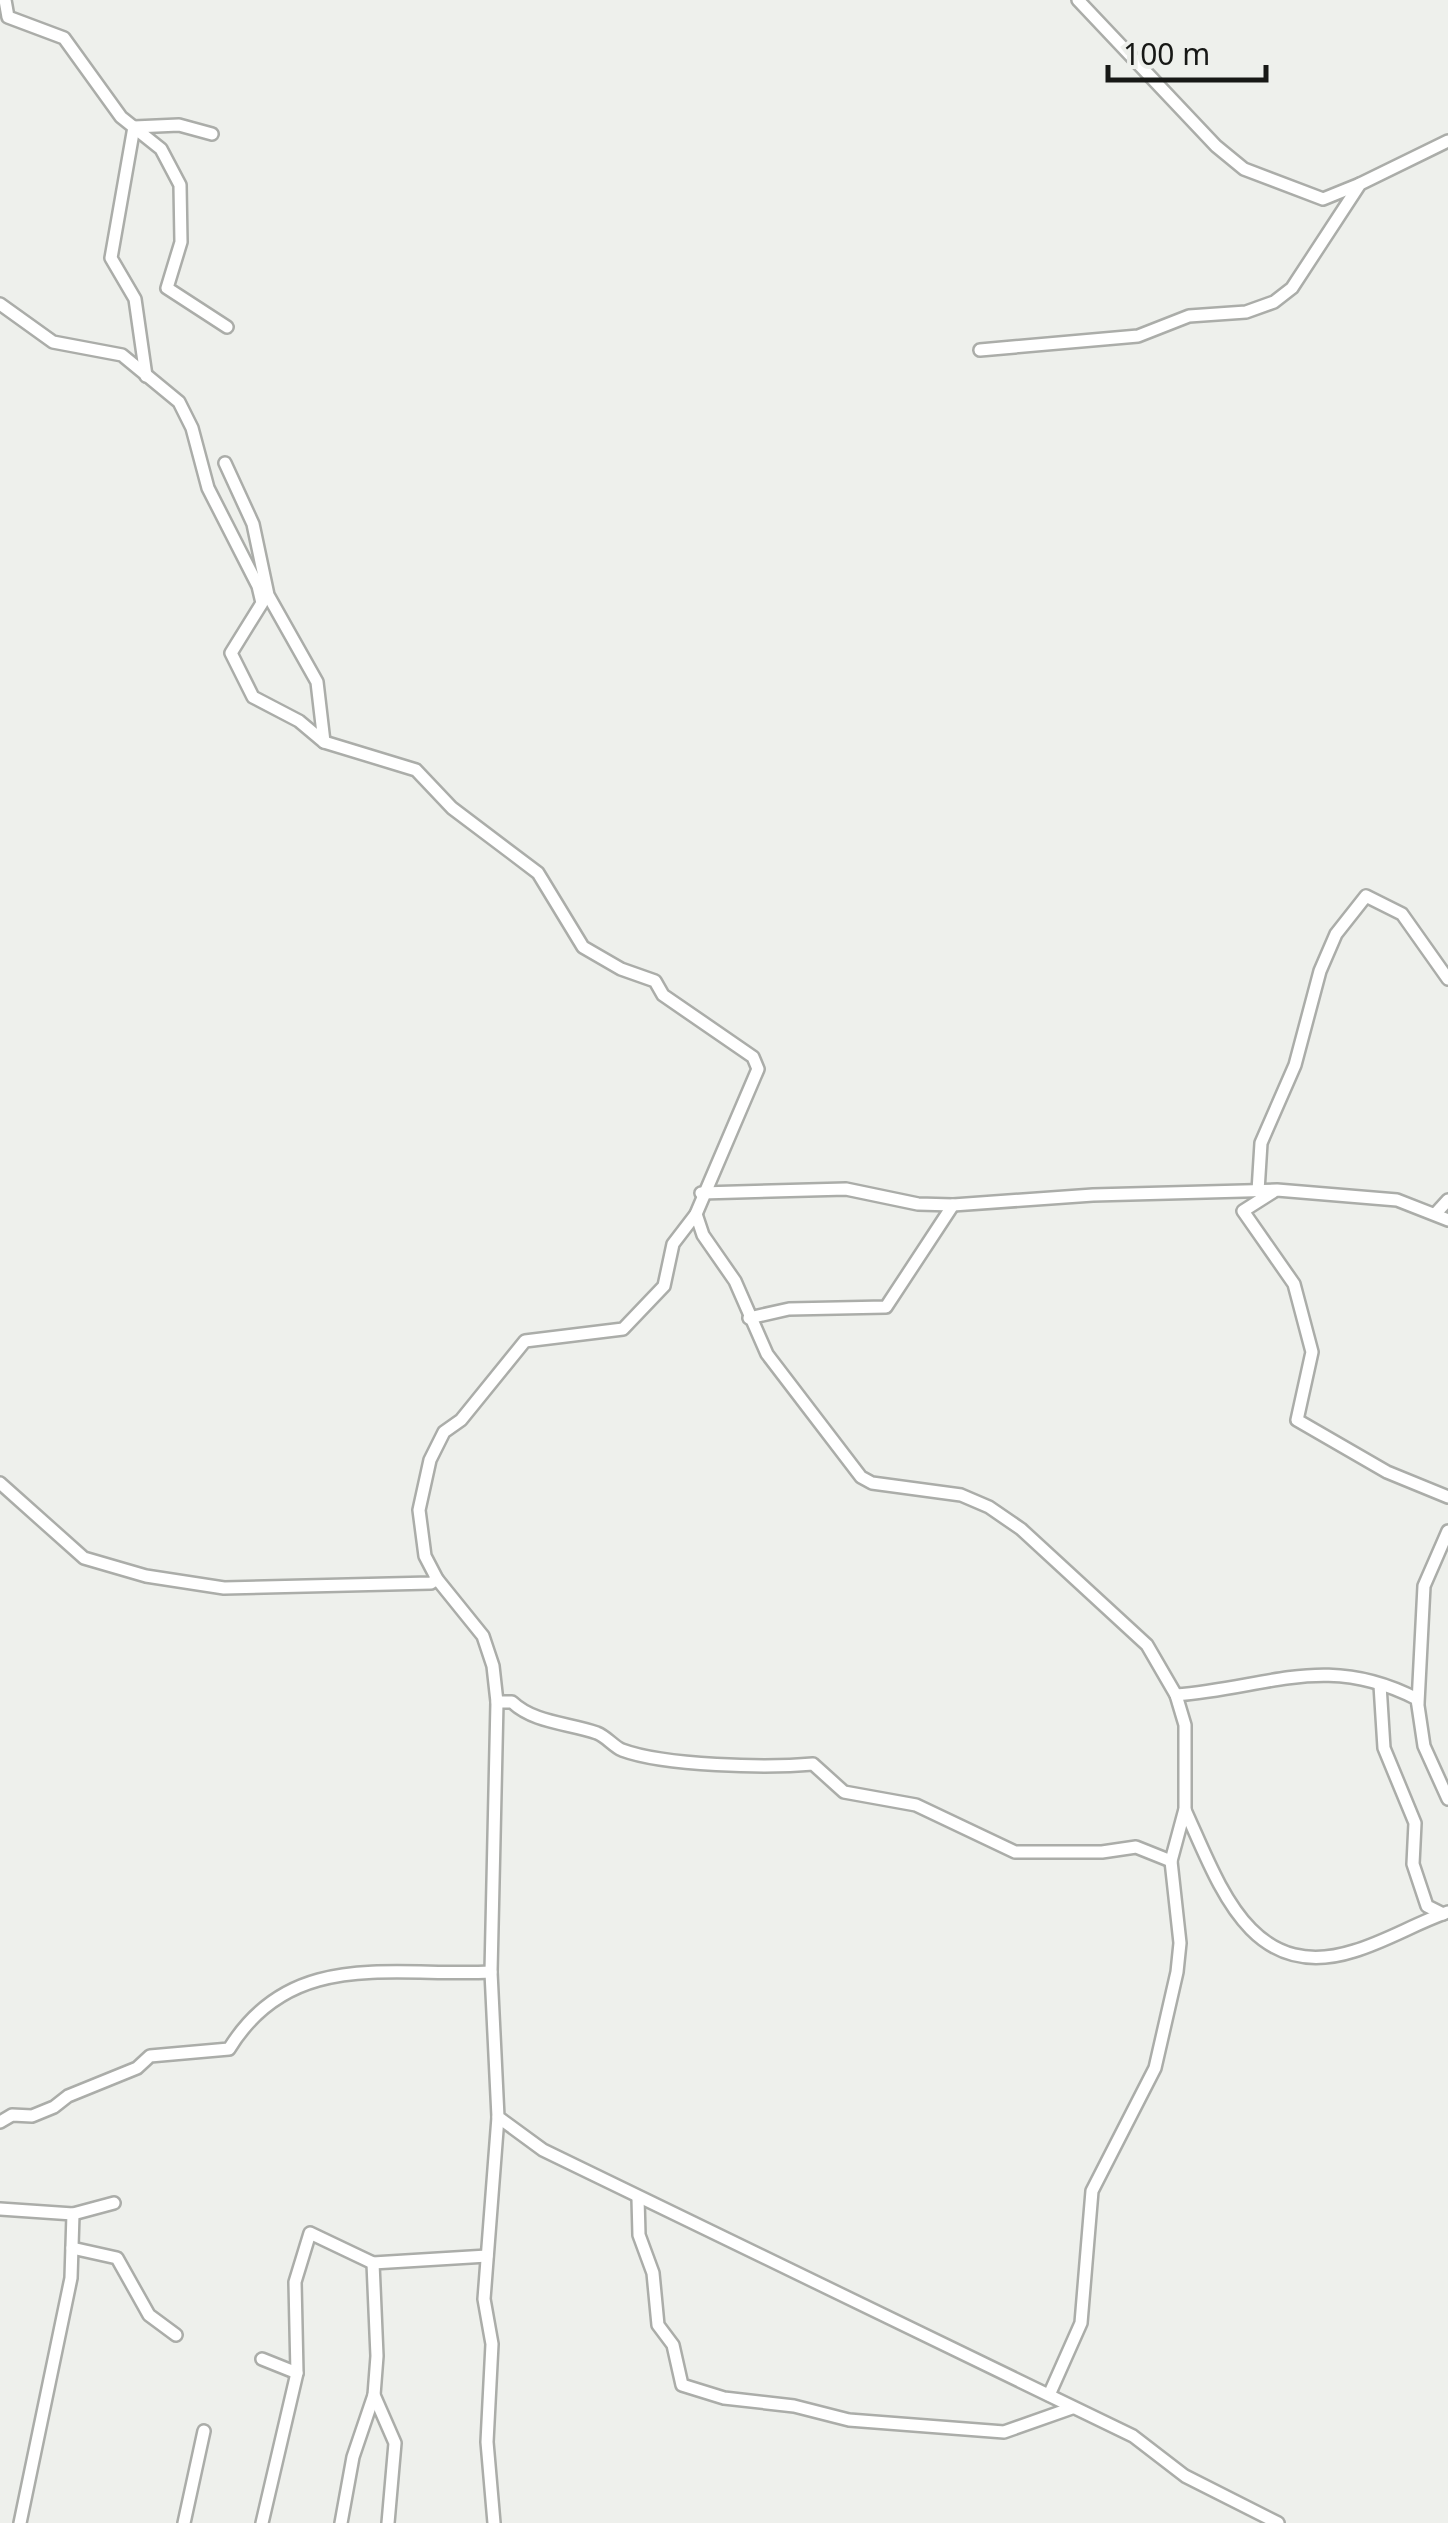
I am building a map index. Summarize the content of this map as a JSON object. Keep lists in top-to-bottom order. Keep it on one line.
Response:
{"scale_bar":"100 m"}
